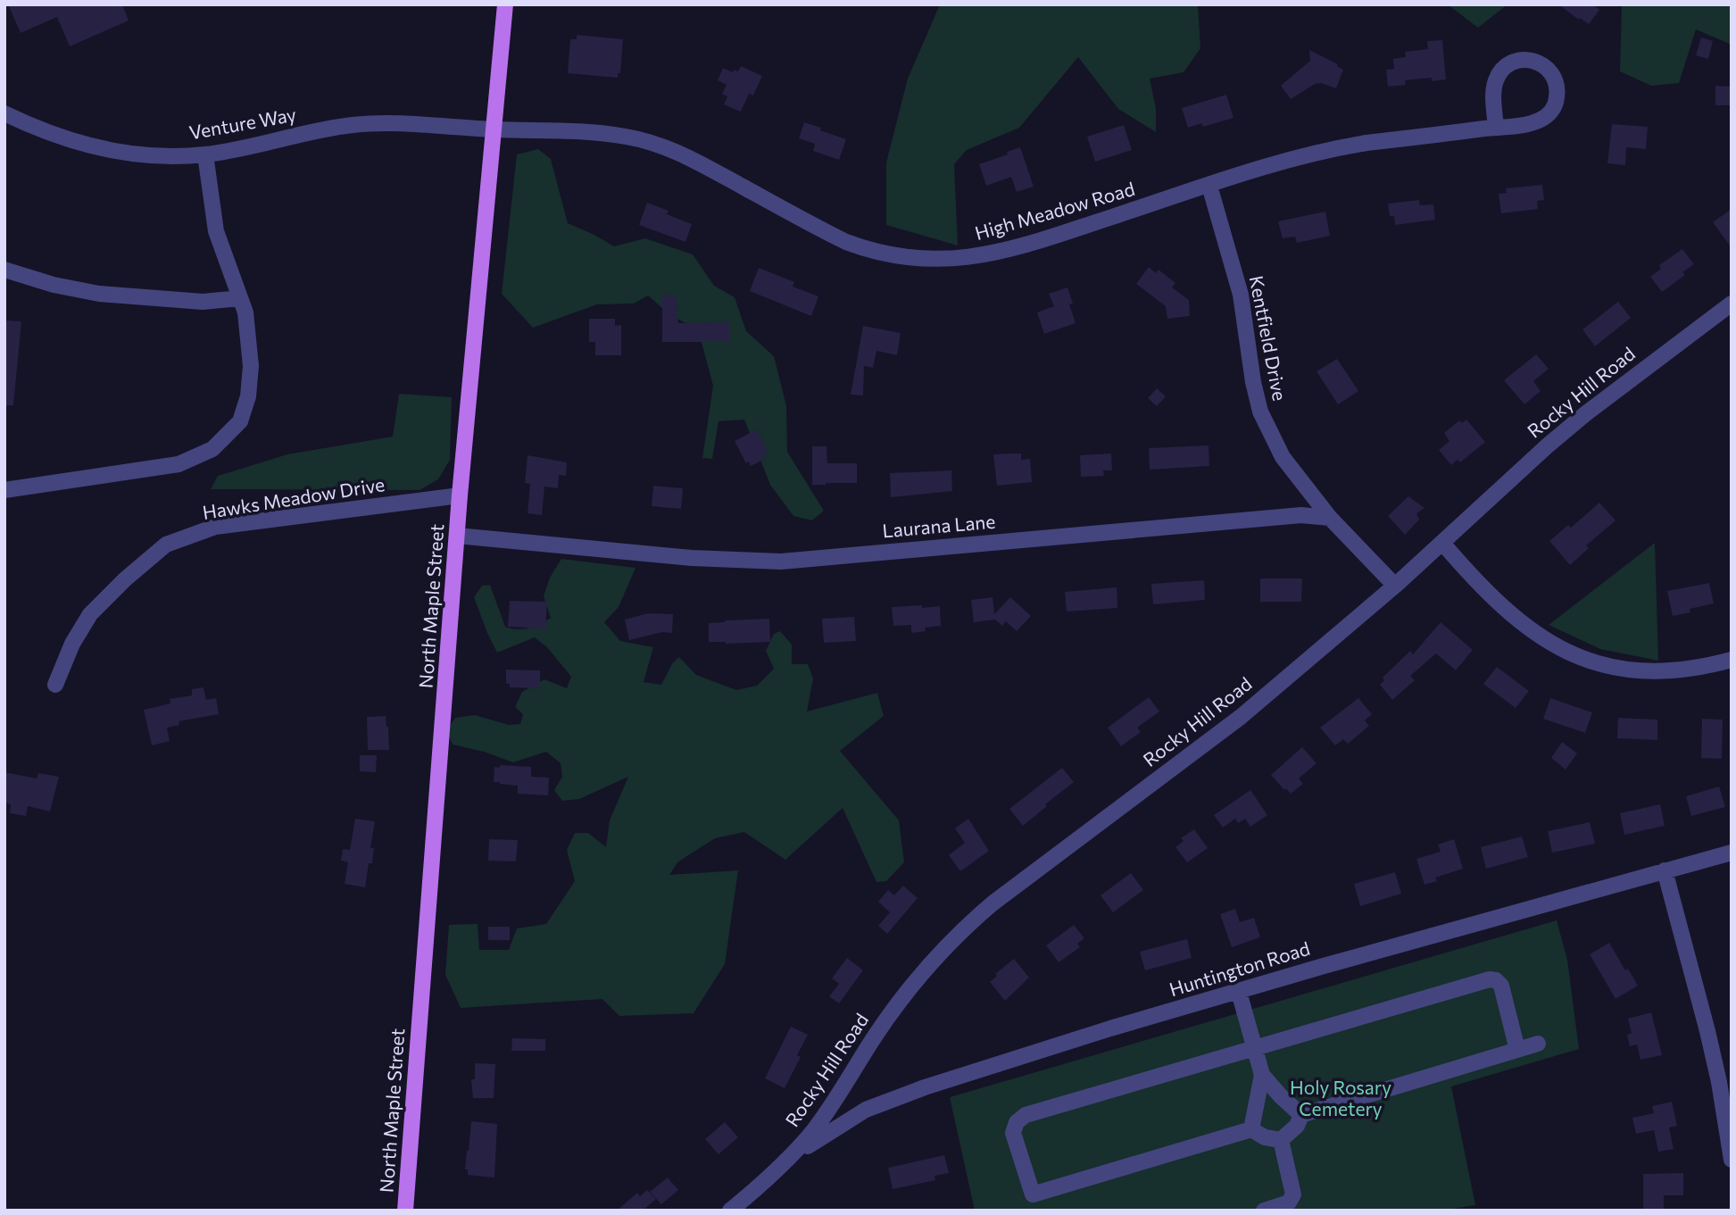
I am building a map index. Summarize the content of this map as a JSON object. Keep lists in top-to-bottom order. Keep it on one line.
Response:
{"streets":{"main road":["North Maple Street"],"street":["Venture Way","High Meadow Road","Kentfield Drive","Rocky Hill Road","Hawks Meadow Drive","Laurana Lane","Huntington Road"]},"crossings":[["Venture Way","High Meadow Road"],["Venture Way","North Maple Street"],["High Meadow Road","Kentfield Drive"],["High Meadow Road","North Maple Street"],["Kentfield Drive","Laurana Lane"],["Rocky Hill Road","Huntington Road"],["Hawks Meadow Drive","North Maple Street"],["Laurana Lane","North Maple Street"]],"parks":["Holy Rosary Cemetery"]}
